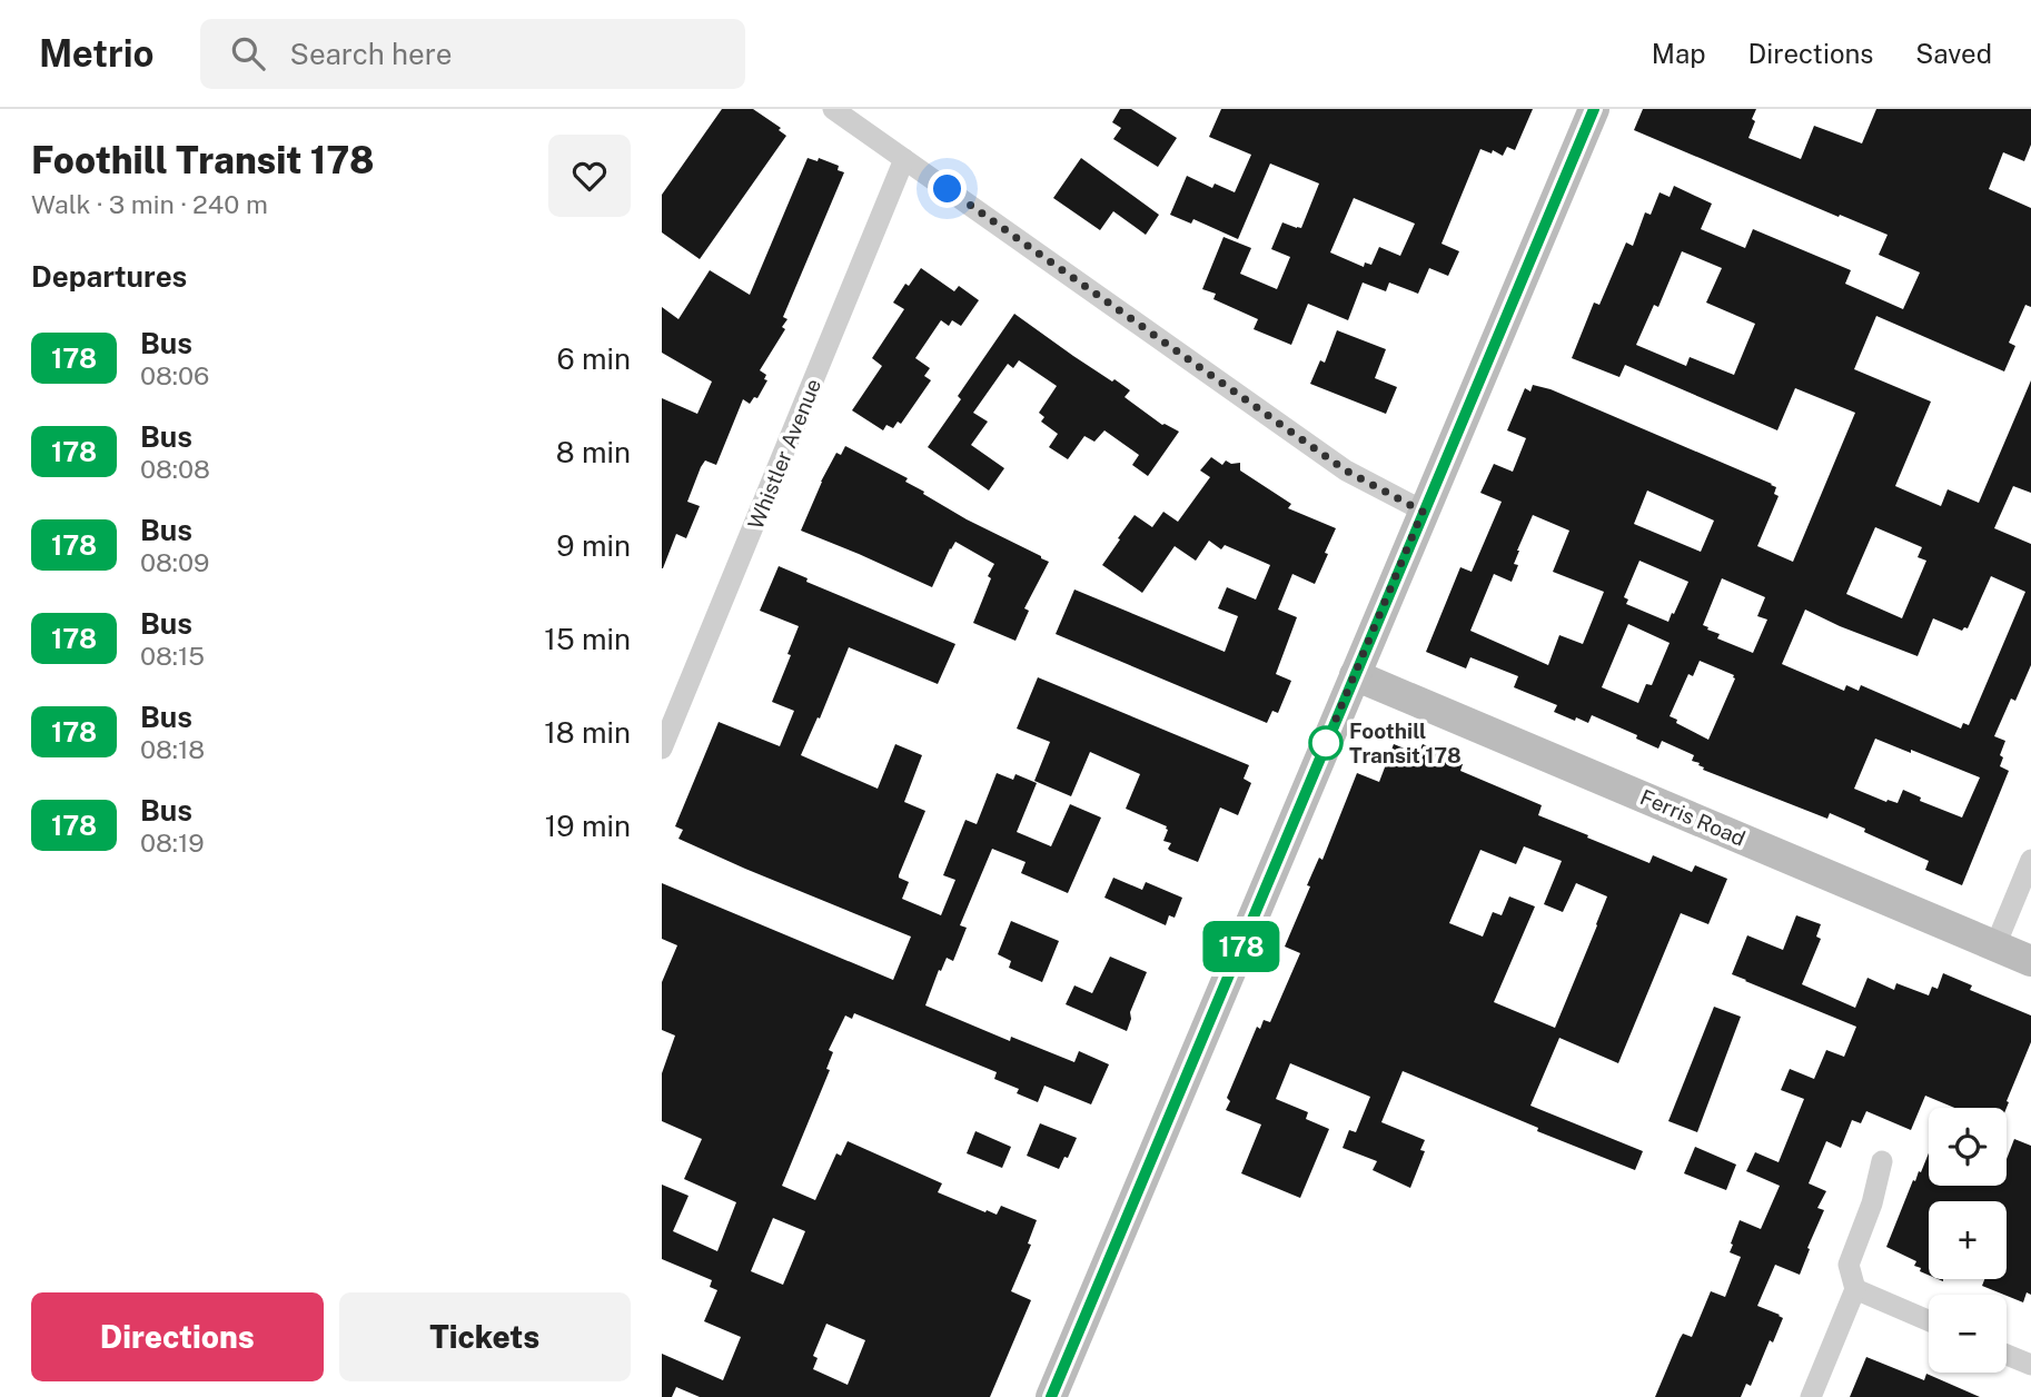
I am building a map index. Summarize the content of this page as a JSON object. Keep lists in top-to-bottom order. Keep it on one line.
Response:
{"streets":{"street":["Whistler Avenue","Ferris Road"]},"places":["Foothill Transit 178"],"lines":["bus line 178"],"page":{"header":"Metrio","search":"Search here","nav":["Map","Directions","Saved"],"heading":[["Foothill Transit 178","Walk · 3 min · 240 m"],"Departures"],"on_map":"178","list":[{"mark":"178","name":"Bus","note":"08:06","value":"6 min"},{"mark":"178","name":"Bus","note":"08:08","value":"8 min"},{"mark":"178","name":"Bus","note":"08:09","value":"9 min"},{"mark":"178","name":"Bus","note":"08:15","value":"15 min"},{"mark":"178","name":"Bus","note":"08:18","value":"18 min"},{"mark":"178","name":"Bus","note":"08:19","value":"19 min"}],"map_buttons":["+","−"],"buttons":["Directions","Tickets"]}}
